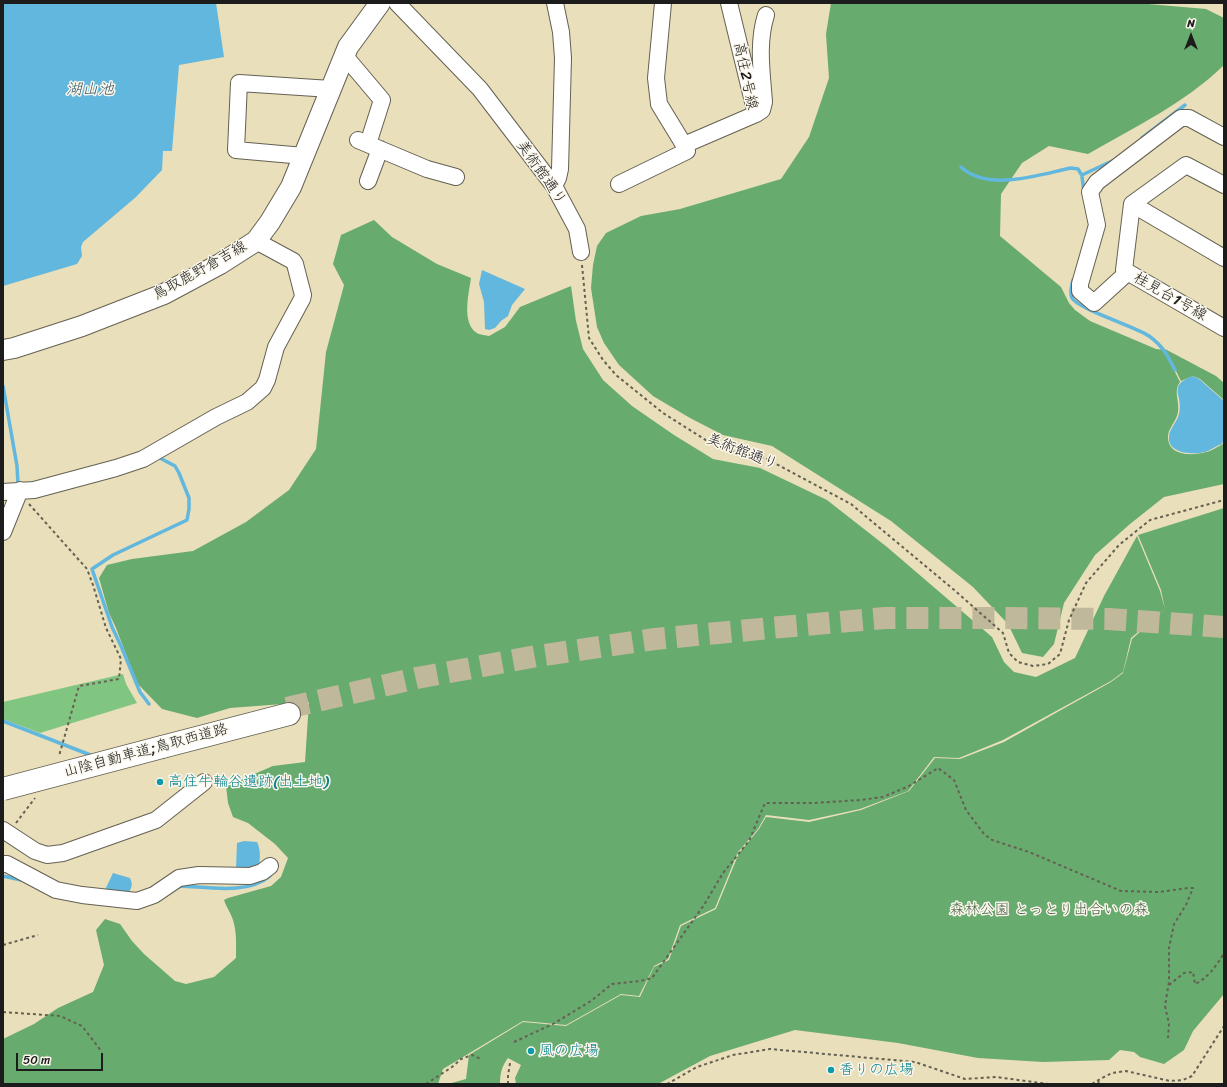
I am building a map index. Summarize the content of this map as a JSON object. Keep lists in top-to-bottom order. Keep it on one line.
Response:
{"streets":{"highway":["山陰自動車道;鳥取西道路"],"main road":["鳥取鹿野倉吉線"],"street":["高住2号線","美術館通り","桂見台1号線"]},"water":["湖山池"],"parks":["森林公園 とっとり出合いの森"],"places":["高住牛輪谷遺跡(出土地)","風の広場","香りの広場"],"scale_bar":"50 m","north":"top"}
